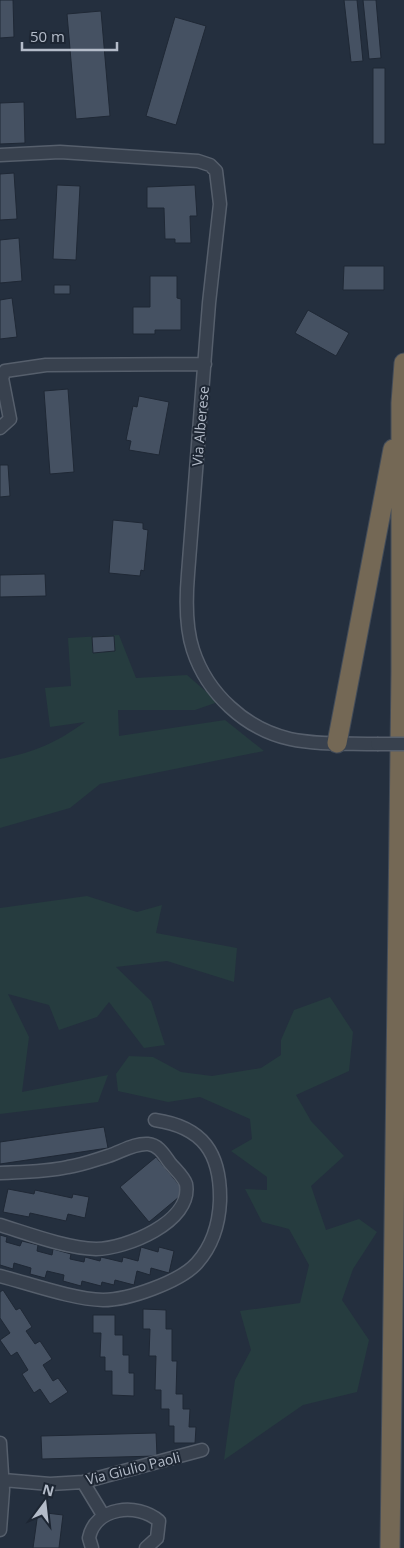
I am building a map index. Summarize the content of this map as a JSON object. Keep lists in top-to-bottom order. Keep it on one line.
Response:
{"streets":{"street":["Via Alberese","Via Giulio Paoli"]},"scale_bar":"50 m","north":"top"}
